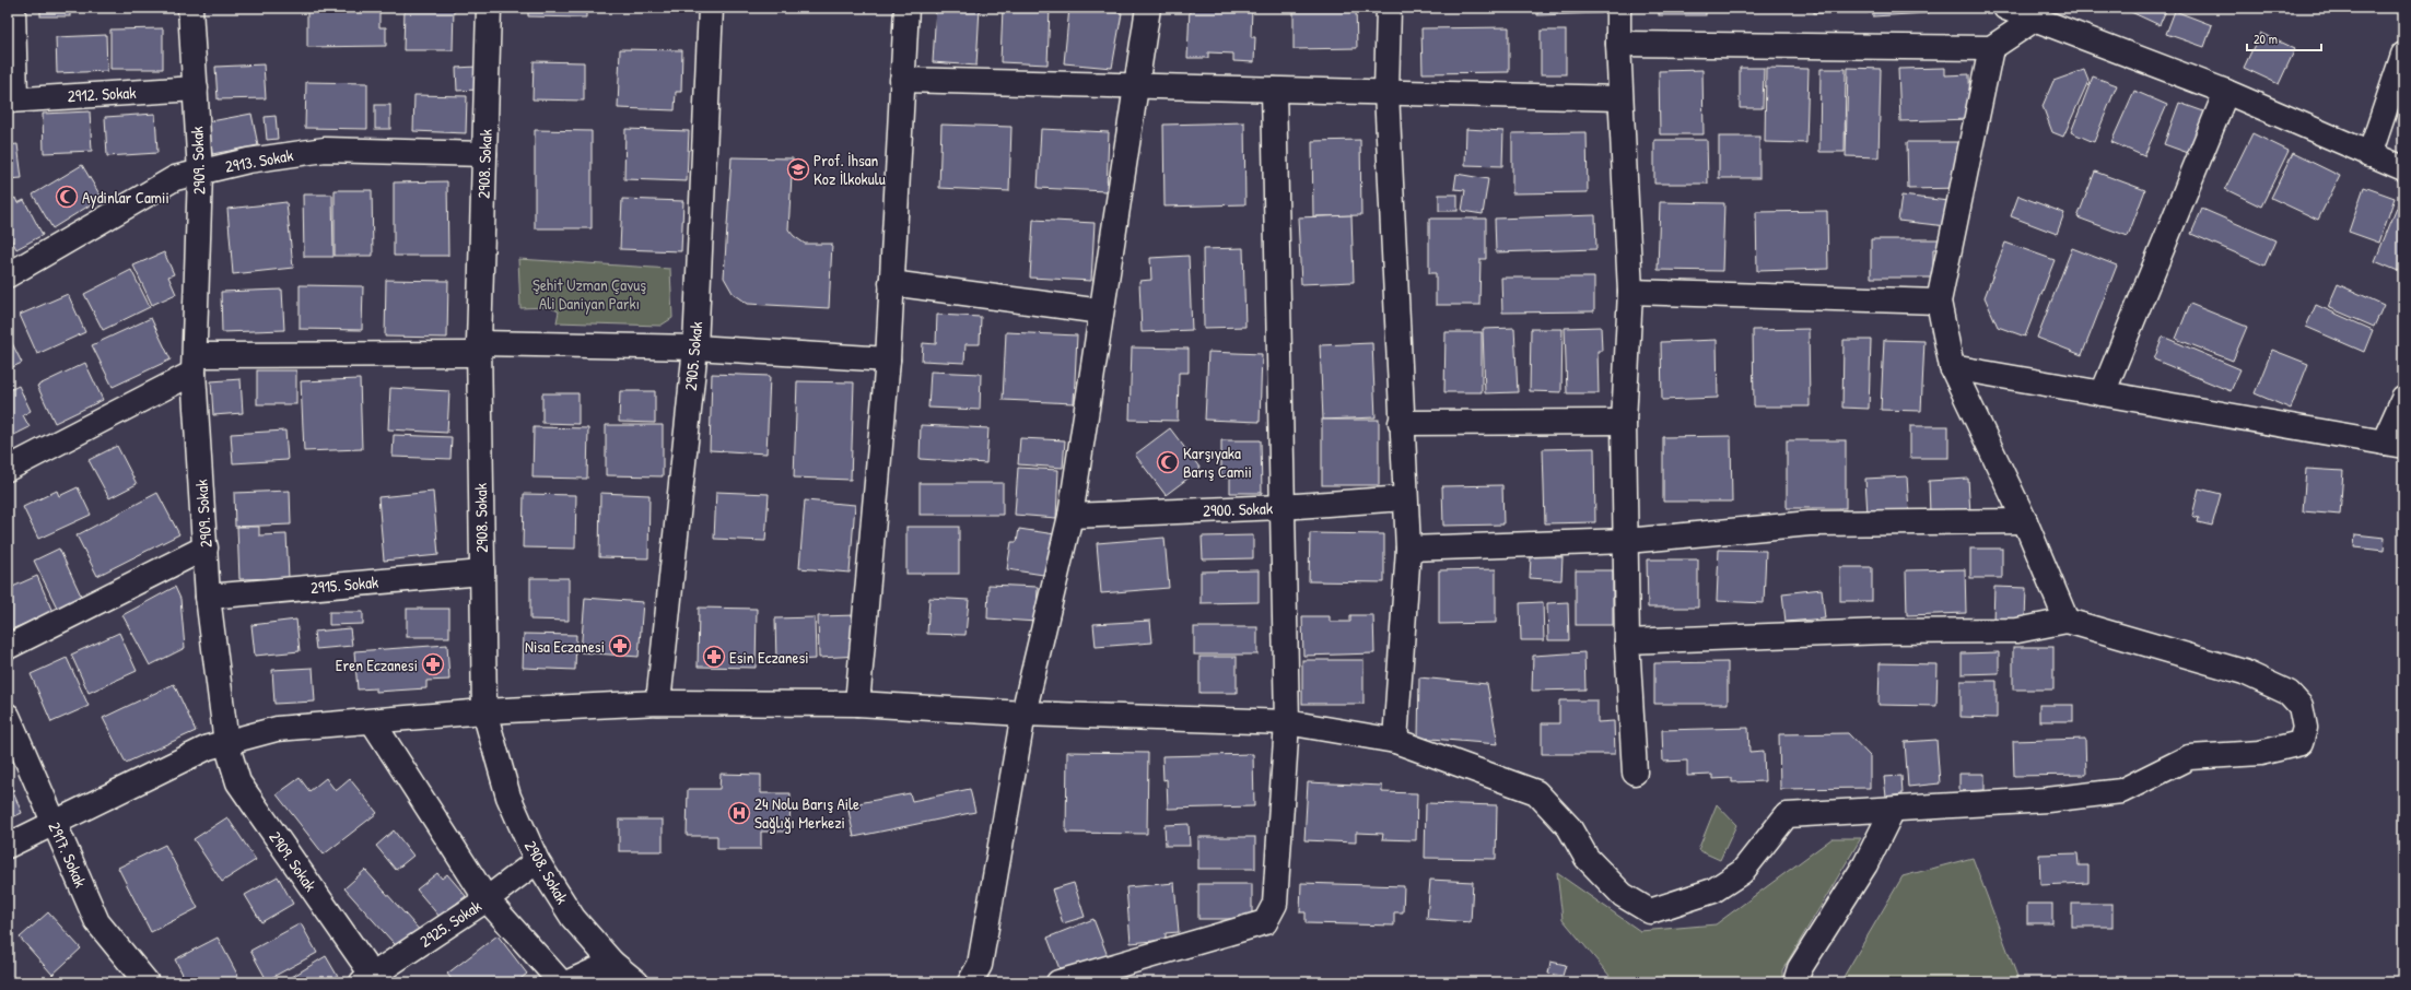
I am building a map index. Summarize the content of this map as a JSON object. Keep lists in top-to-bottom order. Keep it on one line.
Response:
{"streets":{"street":["2912. Sokak","2909. Sokak","2913. Sokak","2908. Sokak","2905. Sokak","2900. Sokak","2915. Sokak","2917. Sokak","2925. Sokak"]},"crossings":[["2912. Sokak","2909. Sokak"],["2909. Sokak","2913. Sokak"],["2909. Sokak","2915. Sokak"],["2909. Sokak","2925. Sokak"],["2913. Sokak","2908. Sokak"],["2908. Sokak","2915. Sokak"],["2908. Sokak","2925. Sokak"]],"parks":["Şehit Uzman Çavuş Ali Daniyan Parkı"],"places":{"school or university":["Prof. İhsan Koz İlkokulu"],"mosque":["Aydinlar Camii","Karşıyaka Barış Camii"],"pharmacy":["Nisa Eczanesi","Esin Eczanesi","Eren Eczanesi"],"hospital":["24 Nolu Barış Aile Sağlığı Merkezi"]},"scale_bar":"20 m"}
